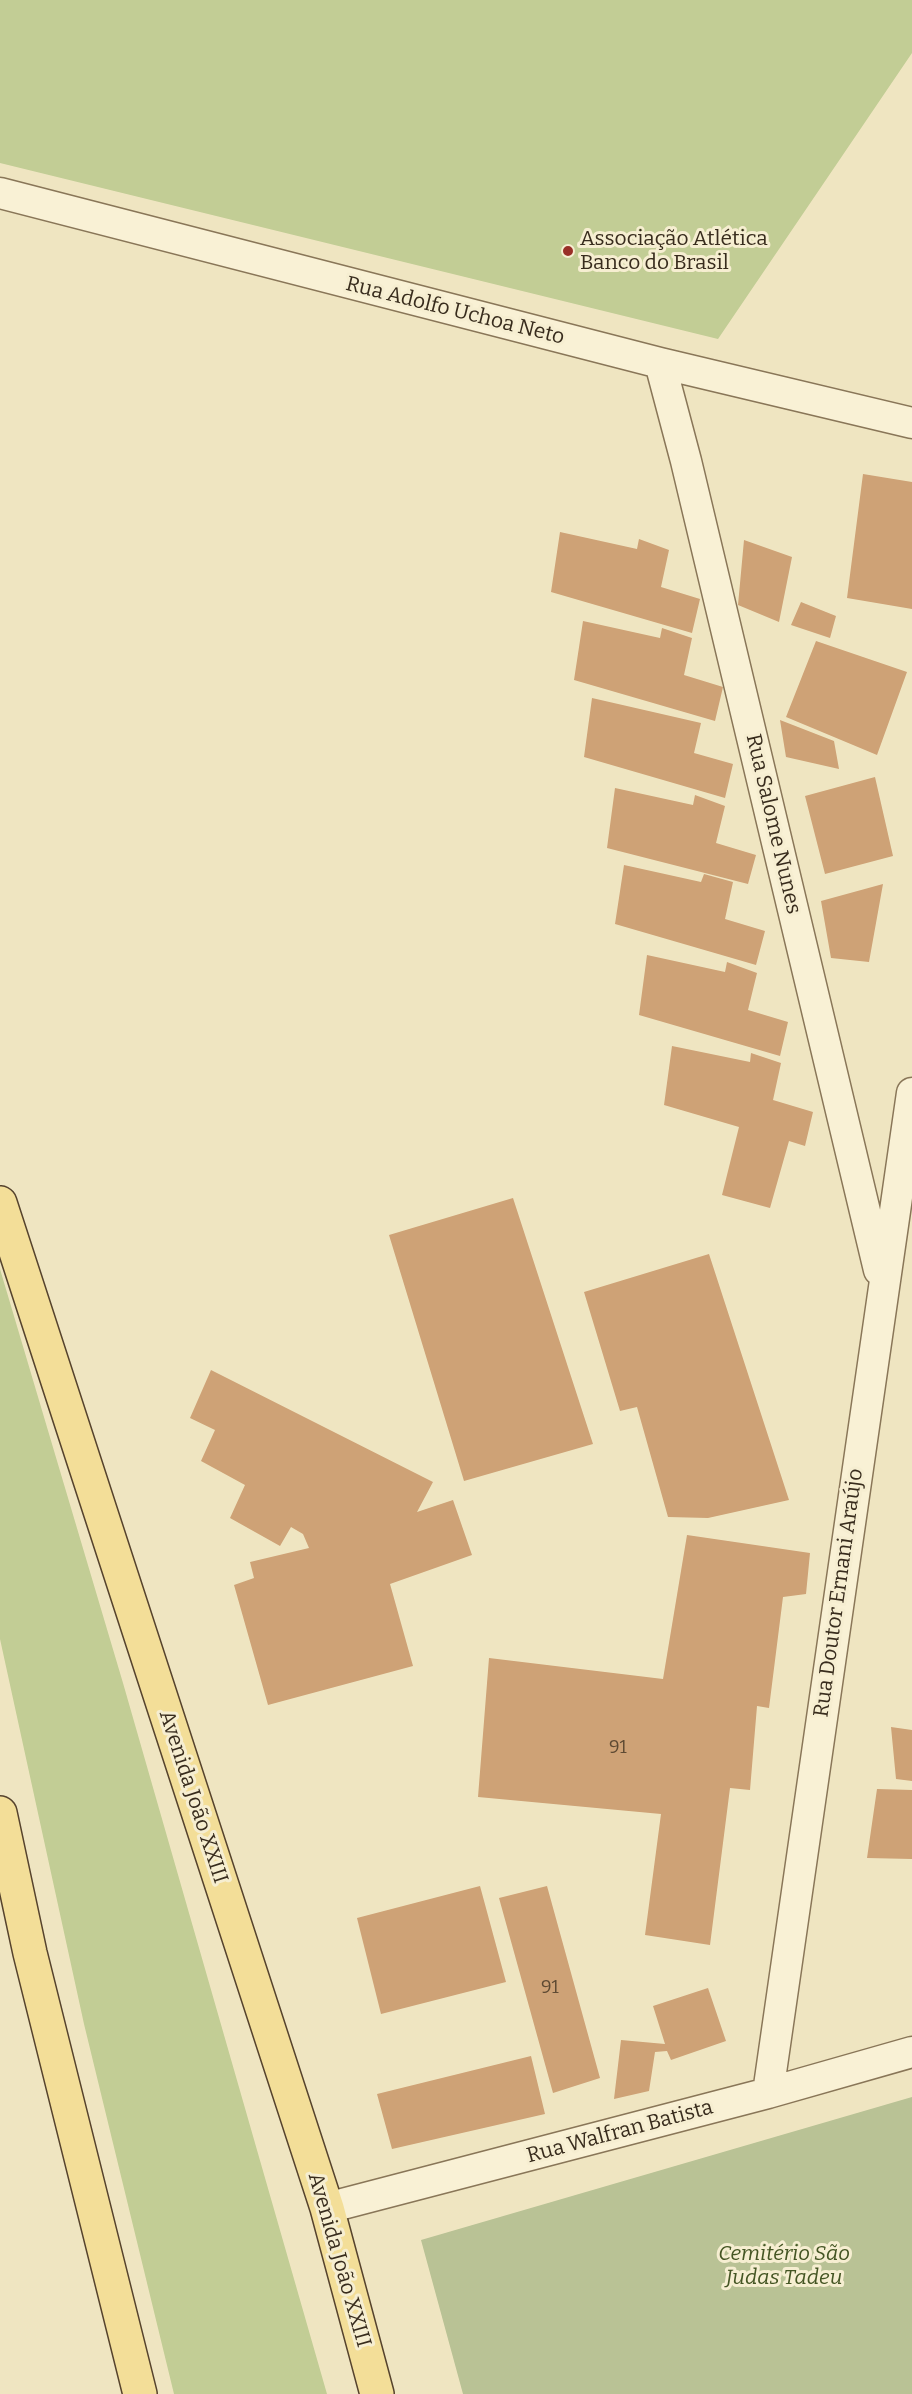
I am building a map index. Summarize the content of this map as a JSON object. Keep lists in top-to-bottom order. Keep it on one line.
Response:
{"streets":{"main road":["Avenida João XXIII"],"street":["Rua Adolfo Uchoa Neto","Rua Salome Nunes","Rua Doutor Ernani Araújo","Rua Walfran Batista"]},"crossings":[["Rua Adolfo Uchoa Neto","Rua Salome Nunes"],["Rua Salome Nunes","Rua Doutor Ernani Araújo"],["Rua Doutor Ernani Araújo","Rua Walfran Batista"],["Avenida João XXIII","Rua Walfran Batista"]],"parks":["Cemitério São Judas Tadeu"],"places":["Associação Atlética Banco do Brasil"],"house_numbers":["91","91"]}
